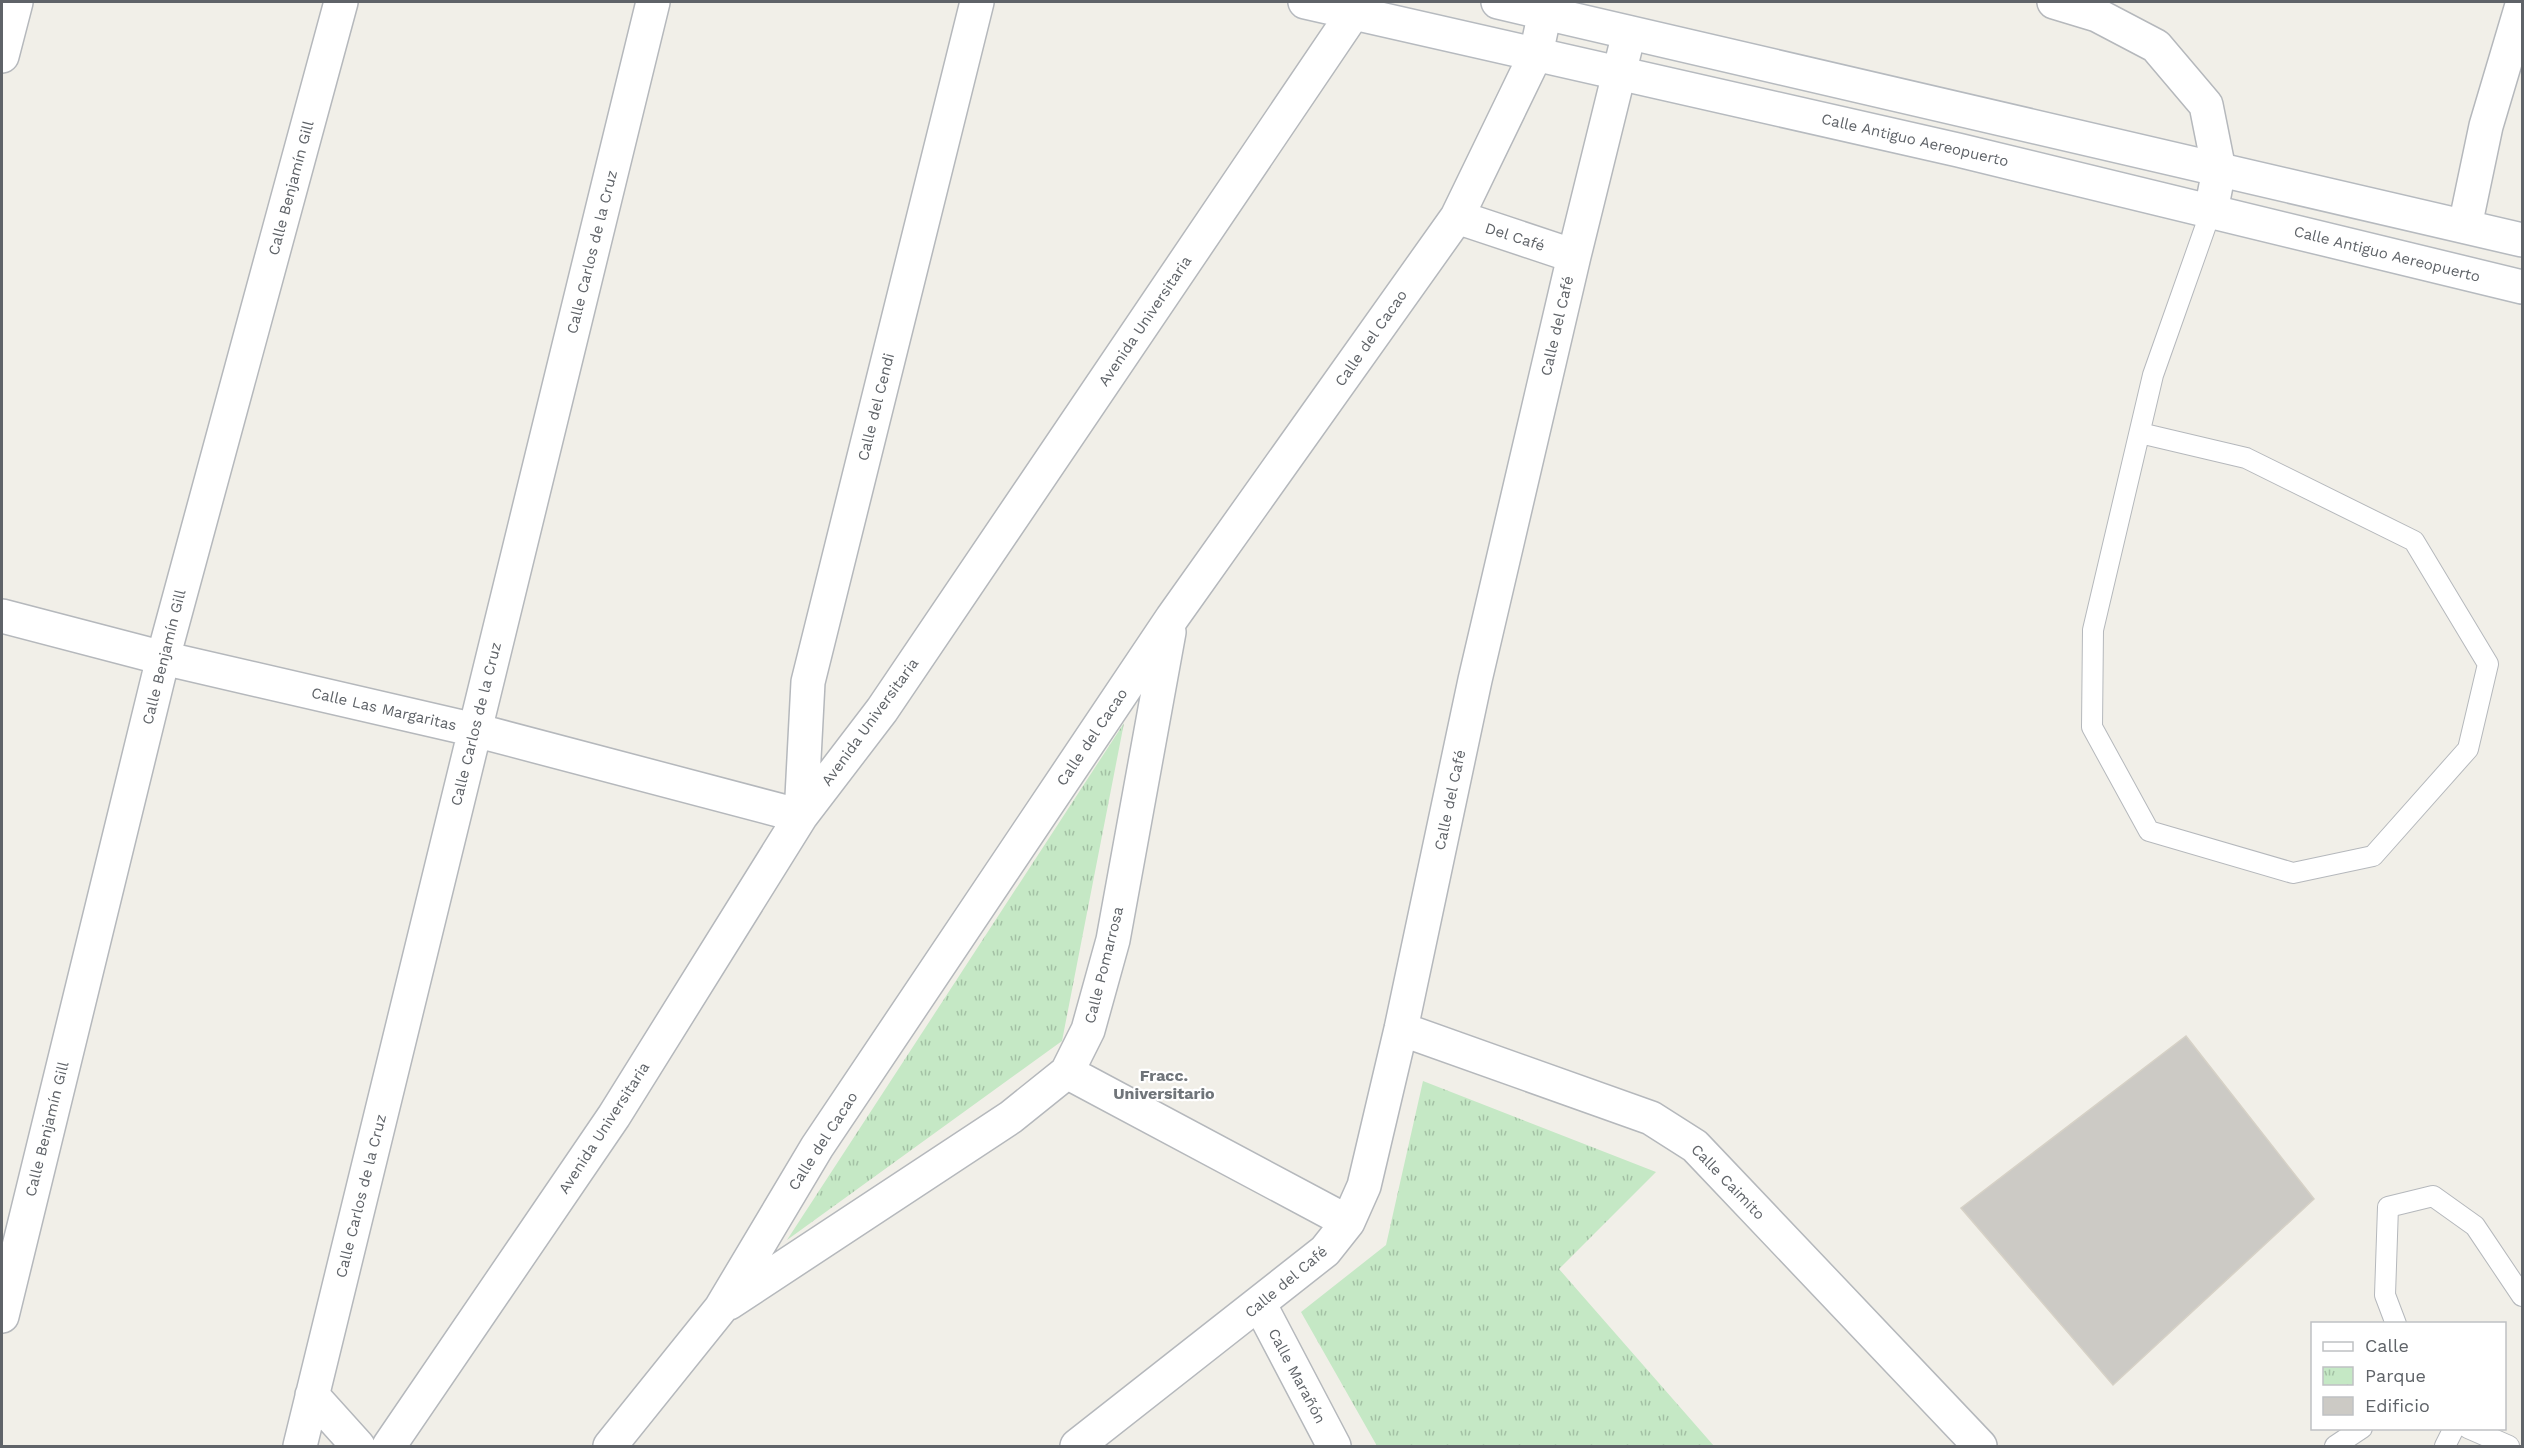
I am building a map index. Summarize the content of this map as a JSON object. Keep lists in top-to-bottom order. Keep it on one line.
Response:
{"streets":{"street":["Calle Antiguo Aereopuerto","Calle Benjamín Gill","Del Café","Calle Carlos de la Cruz","Avenida Universitaria","Calle del Café","Calle del Cacao","Calle del Cendi","Calle Las Margaritas","Calle Pomarrosa","Calle Caimito","Calle Marañón"]},"crossings":[["Calle Antiguo Aereopuerto","Avenida Universitaria"],["Calle Antiguo Aereopuerto","Calle del Café"],["Calle Antiguo Aereopuerto","Calle del Cacao"],["Calle Benjamín Gill","Calle Las Margaritas"],["Del Café","Calle del Café"],["Del Café","Calle del Cacao"],["Calle Carlos de la Cruz","Calle Las Margaritas"],["Avenida Universitaria","Calle del Cendi"],["Avenida Universitaria","Calle Las Margaritas"],["Calle del Café","Calle Caimito"],["Calle del Café","Calle Marañón"],["Calle del Cacao","Calle Pomarrosa"],["Calle del Cendi","Calle Las Margaritas"]],"districts":["Fracc. Universitario"],"legend":["Calle","Parque","Edificio"]}
